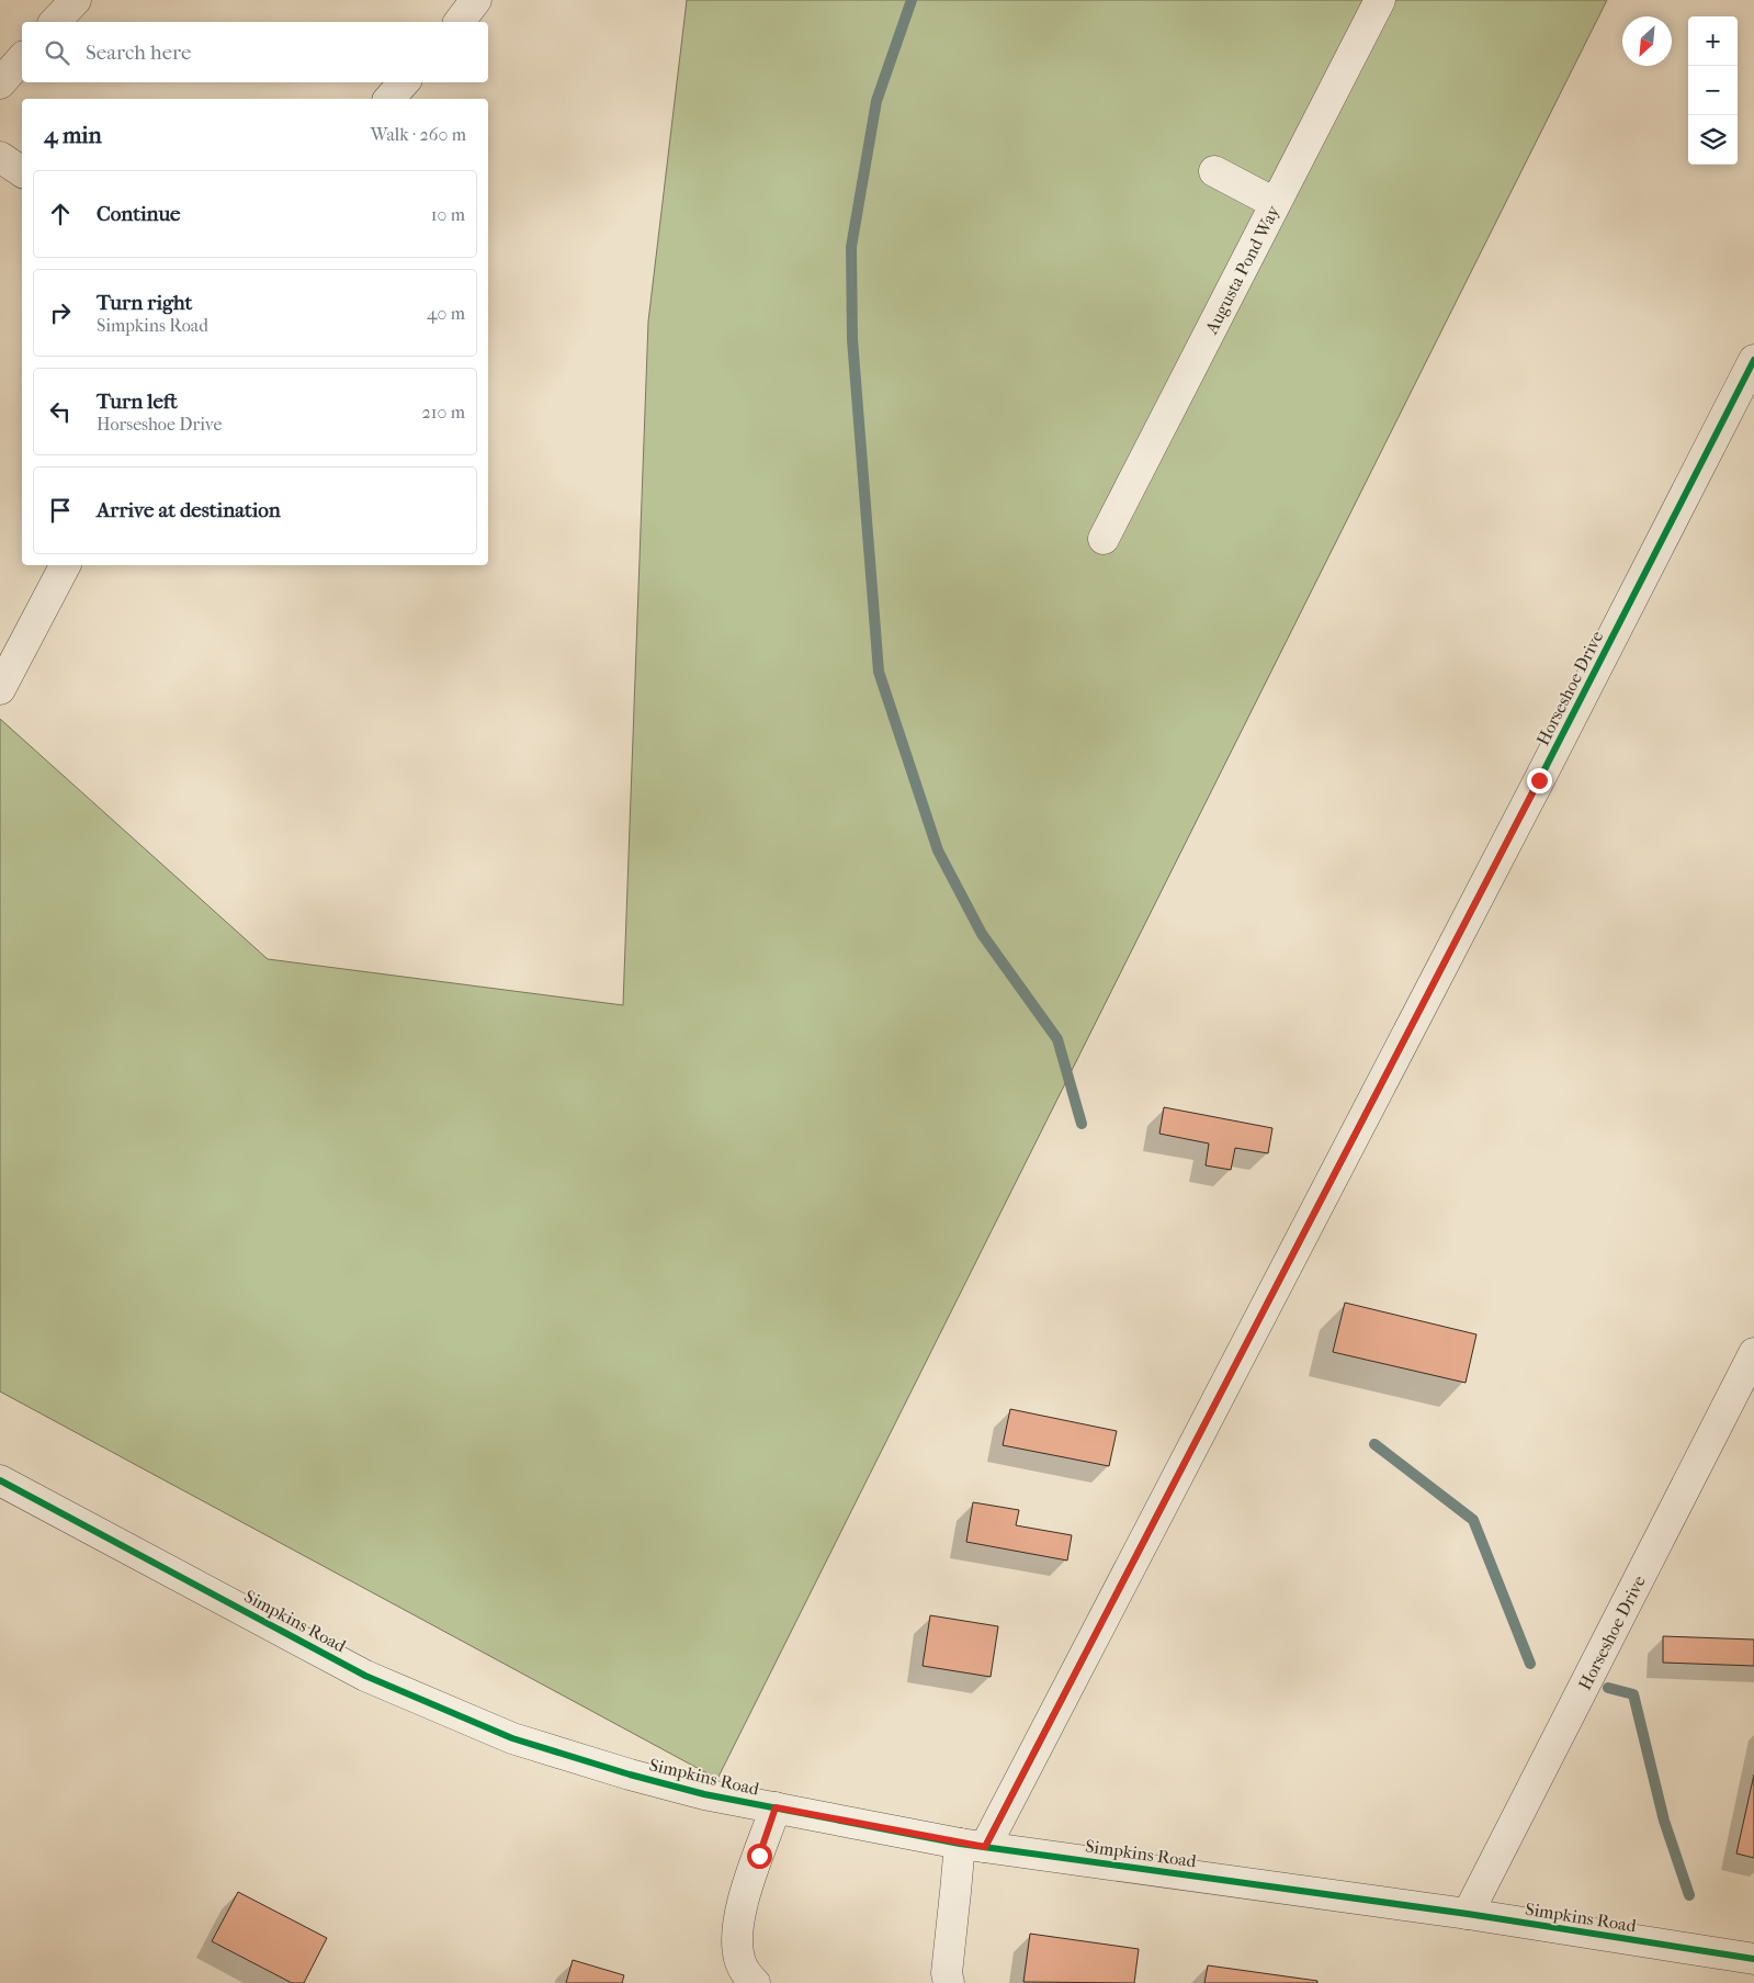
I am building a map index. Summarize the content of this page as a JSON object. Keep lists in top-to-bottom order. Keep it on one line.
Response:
{"streets":{"street":["Augusta Pond Way","Horseshoe Drive","Simpkins Road"]},"crossings":[["Horseshoe Drive","Simpkins Road"]],"north":"bottom left","page":{"map_buttons":["+","−"],"search":"Search here","heading":["4 min","Walk · 260 m"],"list":[["Continue","10 m"],["Turn right","Simpkins Road","40 m"],["Turn left","Horseshoe Drive","210 m"],"Arrive at destination"]}}
